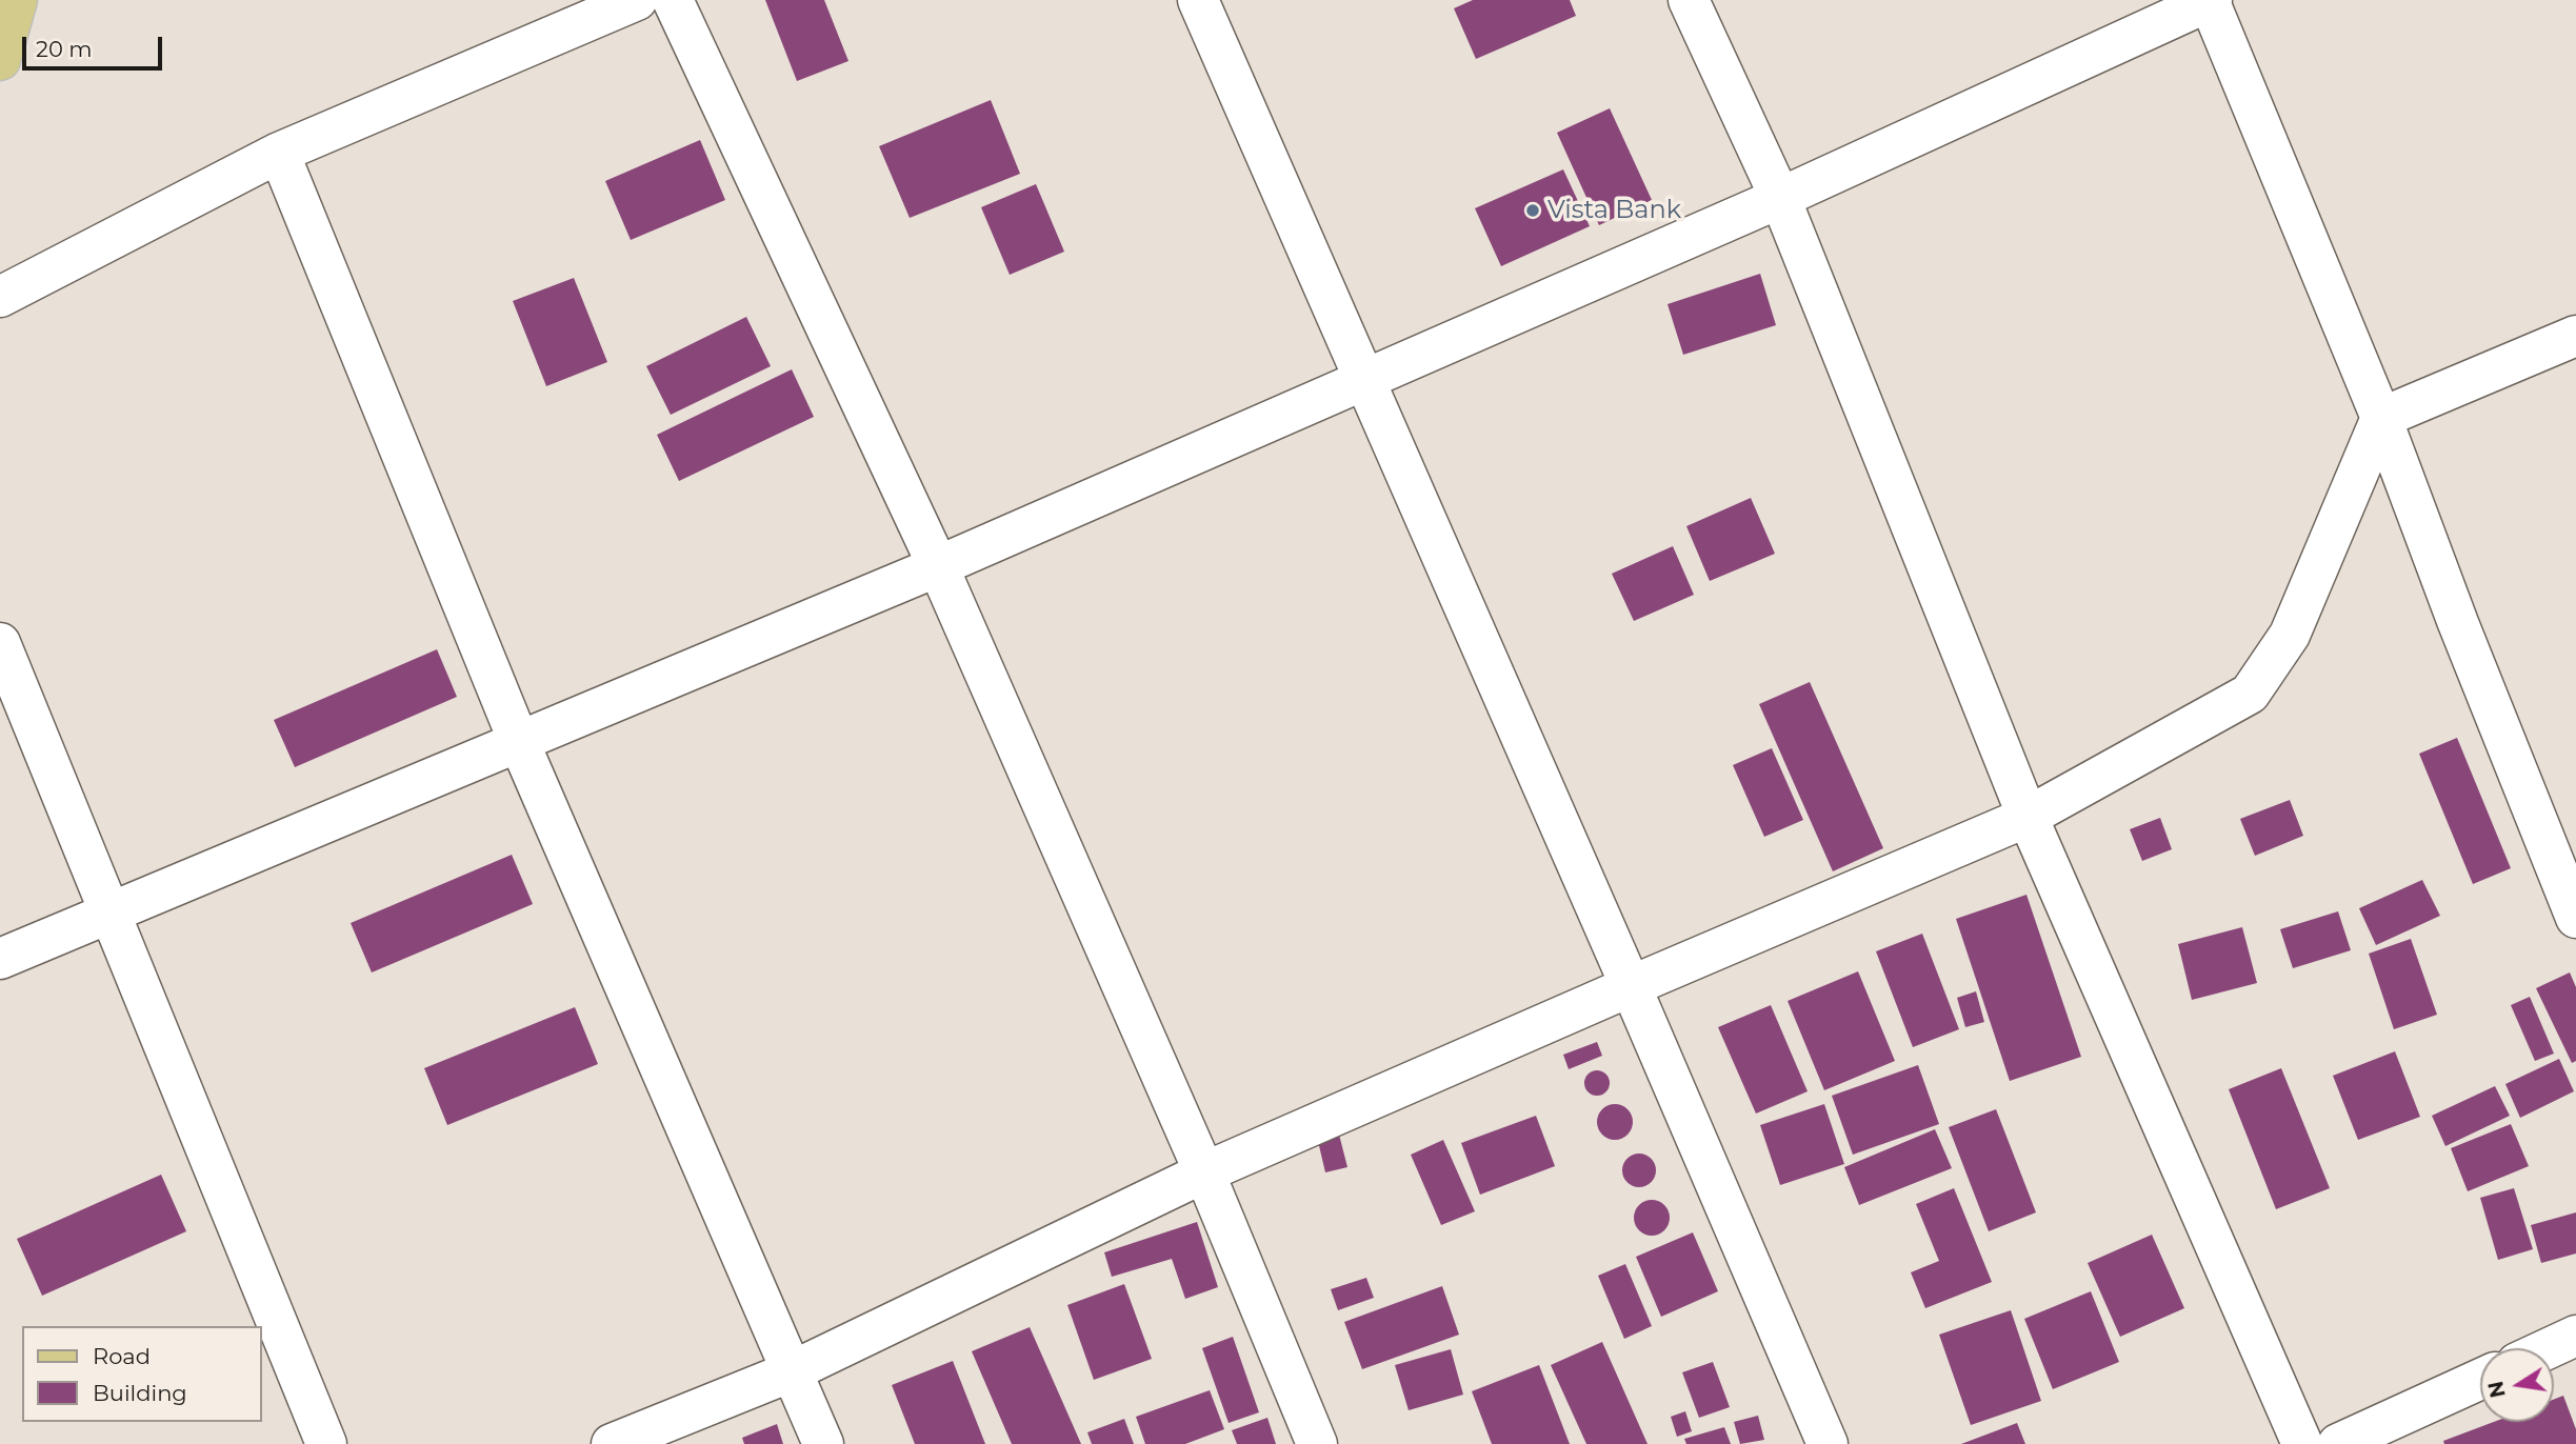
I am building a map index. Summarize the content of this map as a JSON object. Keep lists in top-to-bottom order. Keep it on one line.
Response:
{"places":["Vista Bank"],"legend":["Road","Building"],"scale_bar":"20 m","north":"left"}
